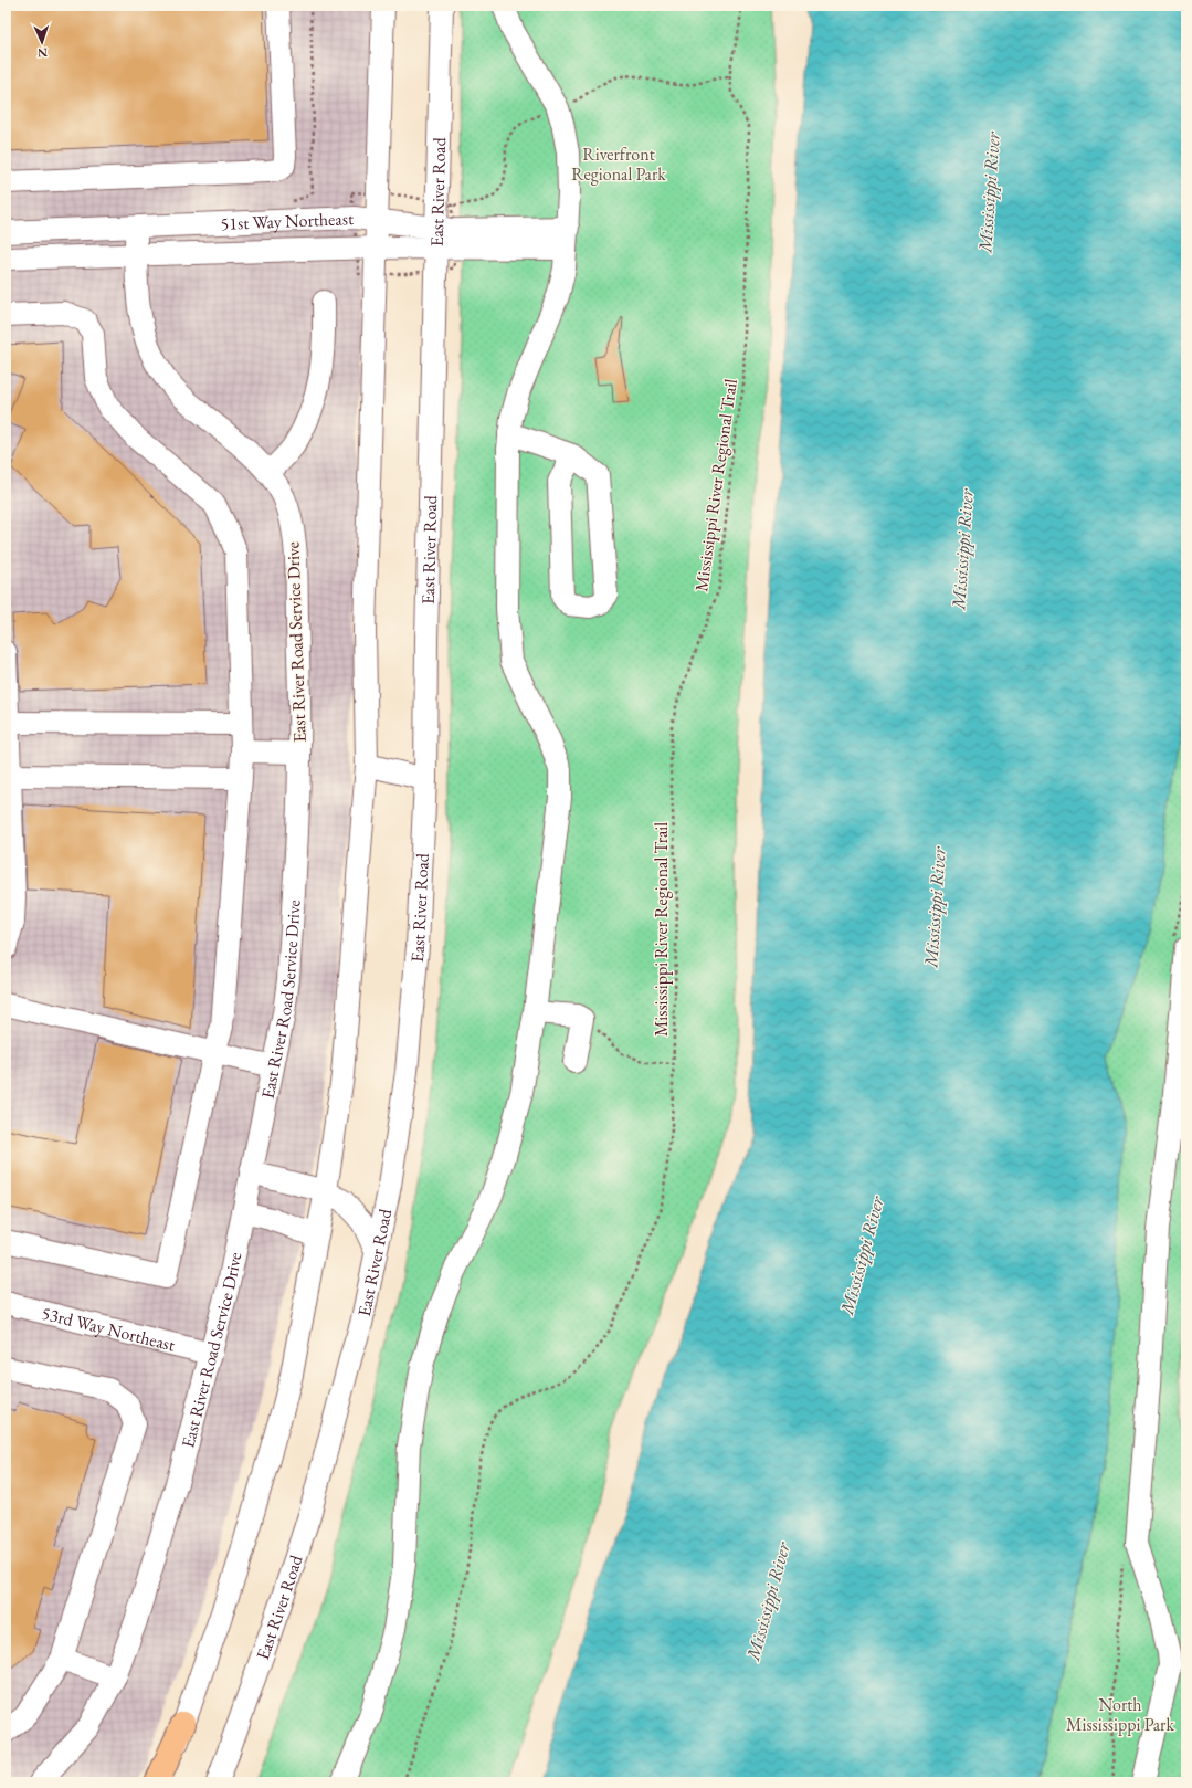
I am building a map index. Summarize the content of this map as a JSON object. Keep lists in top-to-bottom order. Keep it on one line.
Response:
{"streets":{"street":["East River Road","51st Way Northeast","East River Road Service Drive","53rd Way Northeast"],"path":["Mississippi River Regional Trail"]},"crossings":[["East River Road","51st Way Northeast"],["51st Way Northeast","East River Road Service Drive"],["East River Road Service Drive","53rd Way Northeast"]],"water":["Mississippi River"],"parks":["Riverfront Regional Park","North Mississippi Park"],"north":"bottom"}
